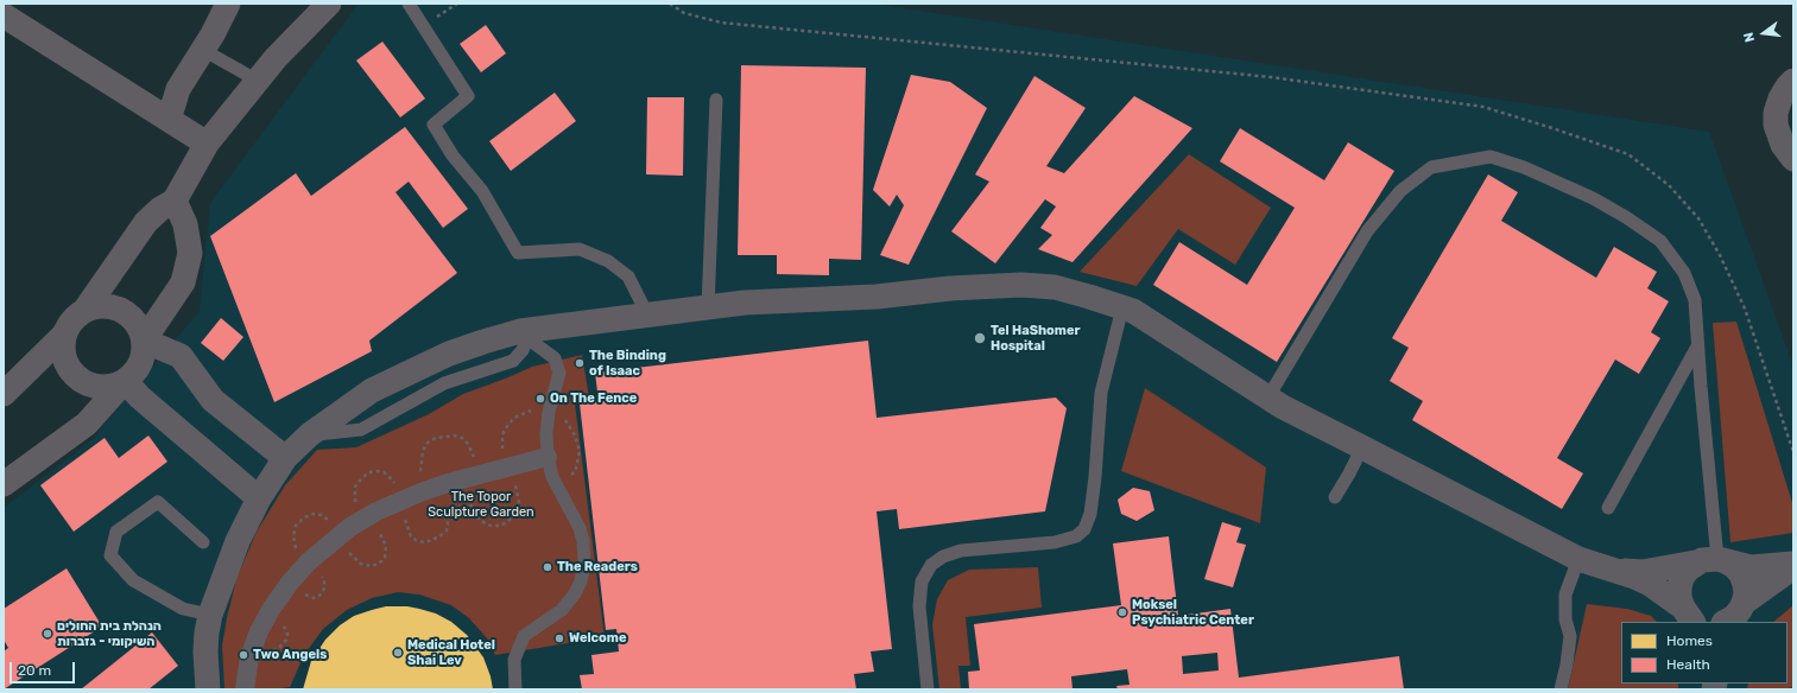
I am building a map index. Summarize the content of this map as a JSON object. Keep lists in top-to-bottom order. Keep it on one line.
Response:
{"parks":["The Topor Sculpture Garden"],"places":["Tel HaShomer Hospital","The Binding of Isaac","On The Fence","The Readers","Moksel Psychiatric Center","הנהלת בית החולים השיקומי - גזברות","Welcome","Medical Hotel Shai Lev","Two Angels"],"legend":["Homes","Health"],"scale_bar":"20 m","north":"left"}
